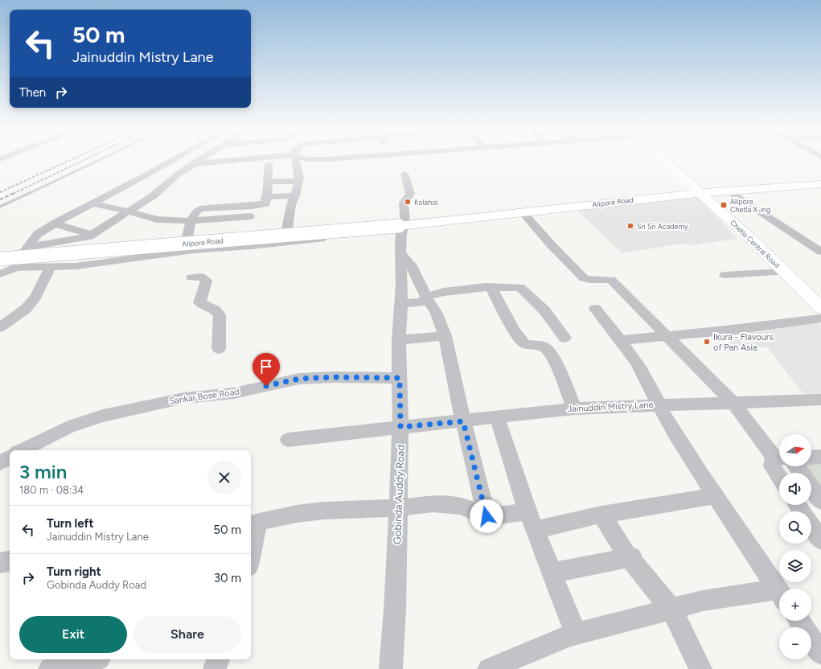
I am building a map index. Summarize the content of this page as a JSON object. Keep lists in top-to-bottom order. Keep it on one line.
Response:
{"streets":{"main road":["Alipore Road","Chetla Central Road"],"street":["Sankar Bose Road","Jainuddin Mistry Lane","Gobinda Auddy Road"]},"crossings":[["Alipore Road","Chetla Central Road"],["Alipore Road","Gobinda Auddy Road"],["Sankar Bose Road","Gobinda Auddy Road"],["Jainuddin Mistry Lane","Gobinda Auddy Road"]],"places":{"other":["Kolahol","Sri Sri Academy","Ikura - Flavours of Pan Asia"],"transit":["Alipore Chetla X-ing"]},"north":"right","page":{"turn":["50 m","Jainuddin Mistry Lane"],"then":"Then","map_buttons":["+","−"],"heading":["3 min","180 m · 08:34"],"list":[{"name":"Turn left","note":"Jainuddin Mistry Lane","value":"50 m"},{"name":"Turn right","note":"Gobinda Auddy Road","value":"30 m"}],"buttons":["Exit","Share"]}}
